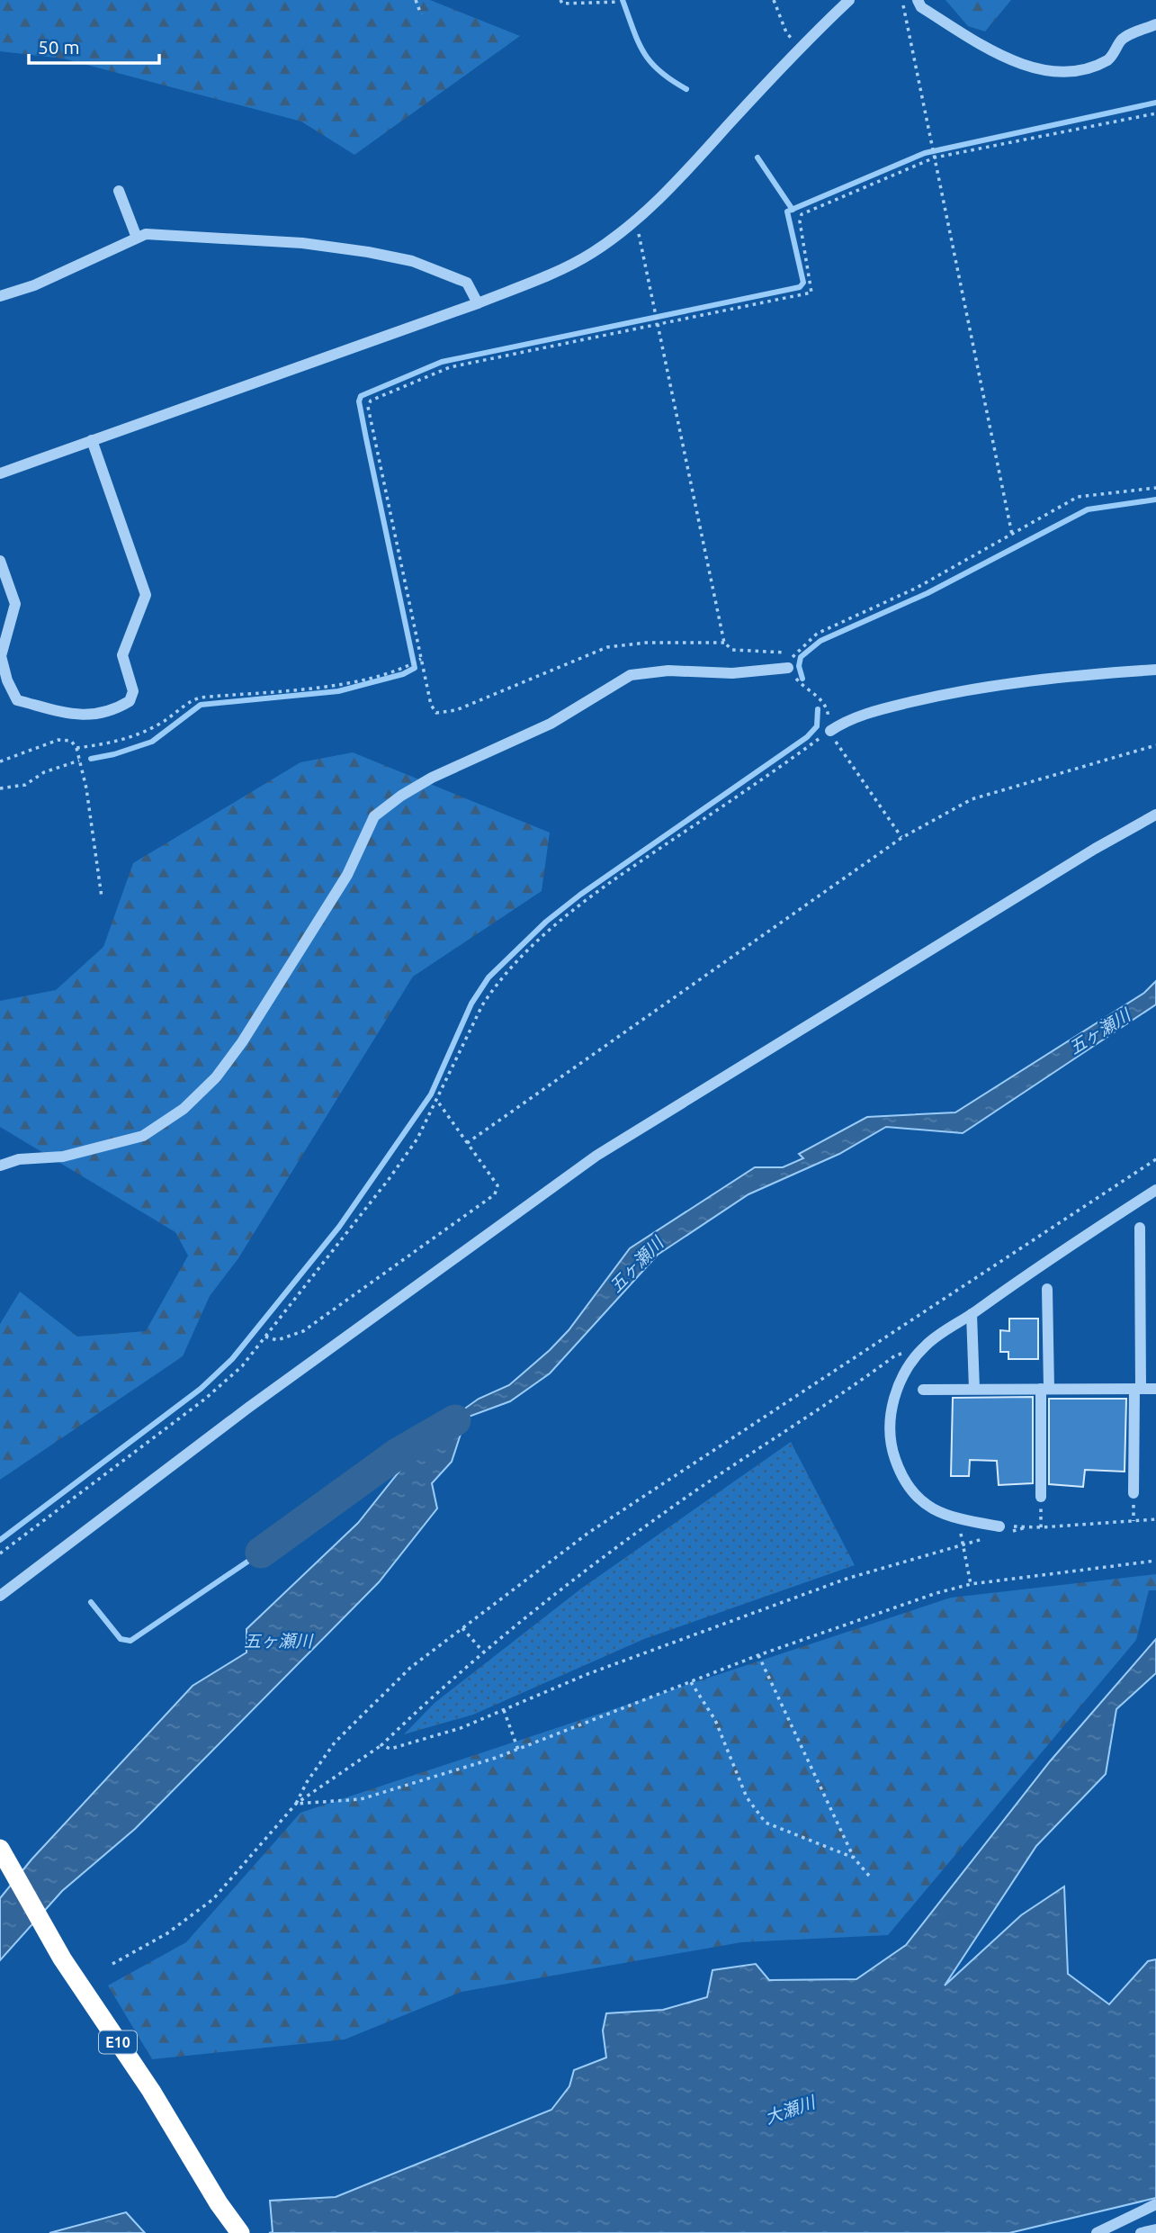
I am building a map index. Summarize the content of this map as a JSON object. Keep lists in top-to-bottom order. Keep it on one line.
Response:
{"streets":{"highway":["E10"]},"water":["五ヶ瀬川","大瀬川"],"scale_bar":"50 m"}
